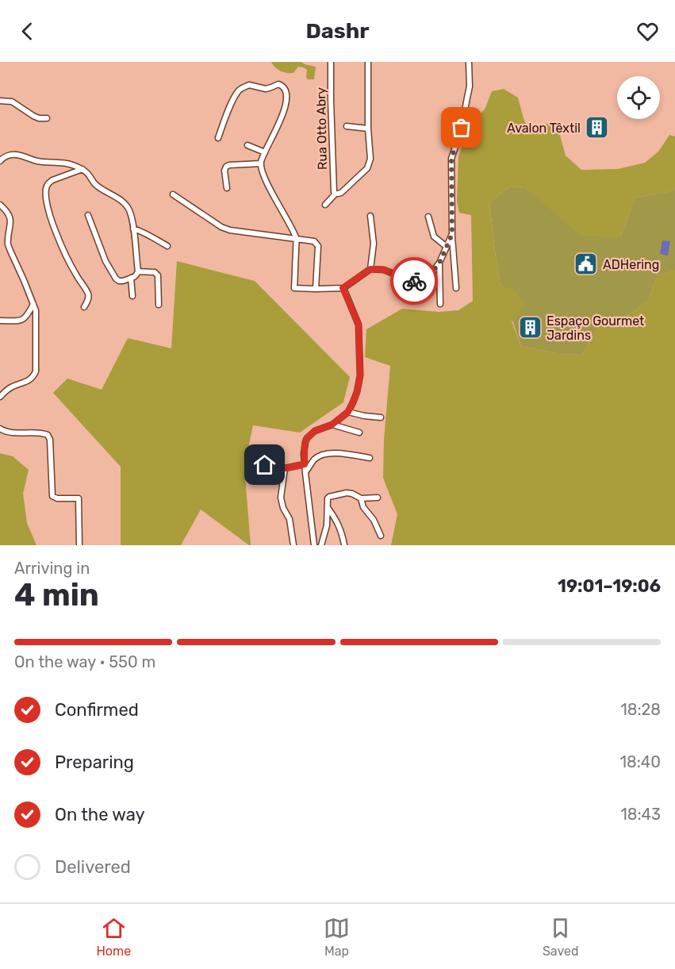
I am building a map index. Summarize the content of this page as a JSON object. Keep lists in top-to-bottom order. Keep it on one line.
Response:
{"streets":{"street":["Rua Otto Abry"]},"places":{"building":["Avalon Têxtil","Espaço Gourmet Jardins"],"public building":["ADHering"]},"page":{"header":"Dashr","heading":["4 min","Arriving in","19:01–19:06"],"bar":"On the way · 550 m","list":[["Confirmed","18:28"],["Preparing","18:40"],["On the way","18:43"],"Delivered"],"tabs":["Home","Map","Saved"]}}
